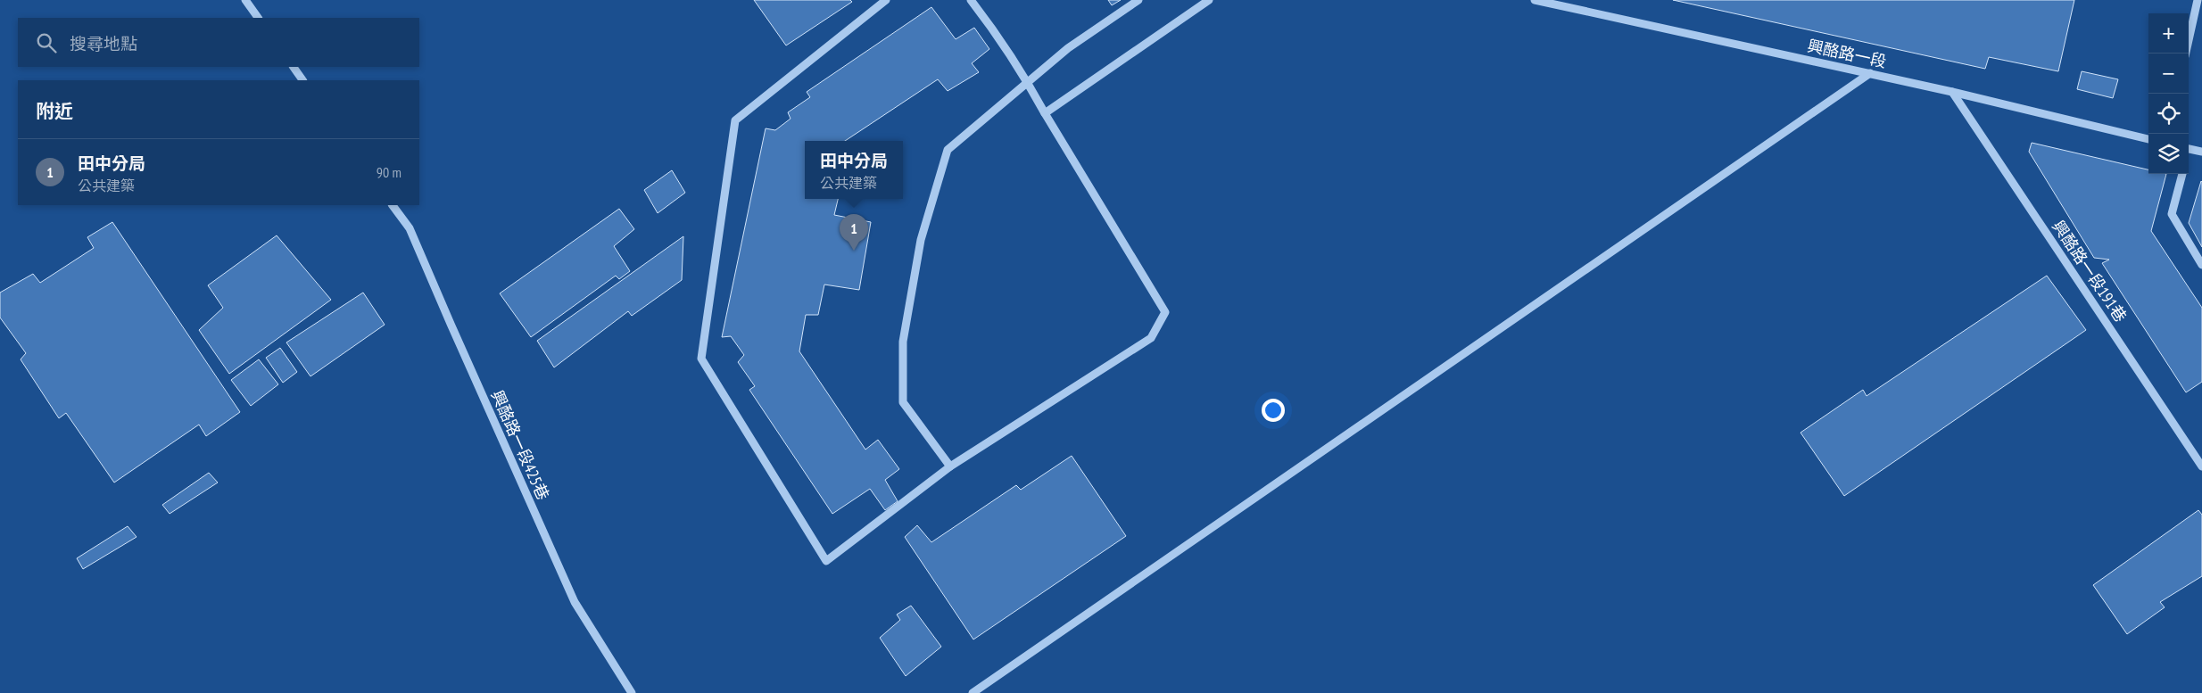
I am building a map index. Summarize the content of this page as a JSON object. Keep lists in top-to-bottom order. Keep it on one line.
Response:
{"streets":{"street":["興酪路一段","興酪路一段191巷","興酪路一段425巷"]},"crossings":[["興酪路一段","興酪路一段191巷"]],"page":{"map_buttons":["+","−"],"search":"搜尋地點","heading":"附近","list":[{"mark":"1","name":"田中分局","note":"公共建築","value":"90 m"}],"popup":["田中分局","公共建築"],"pins":"1"}}
